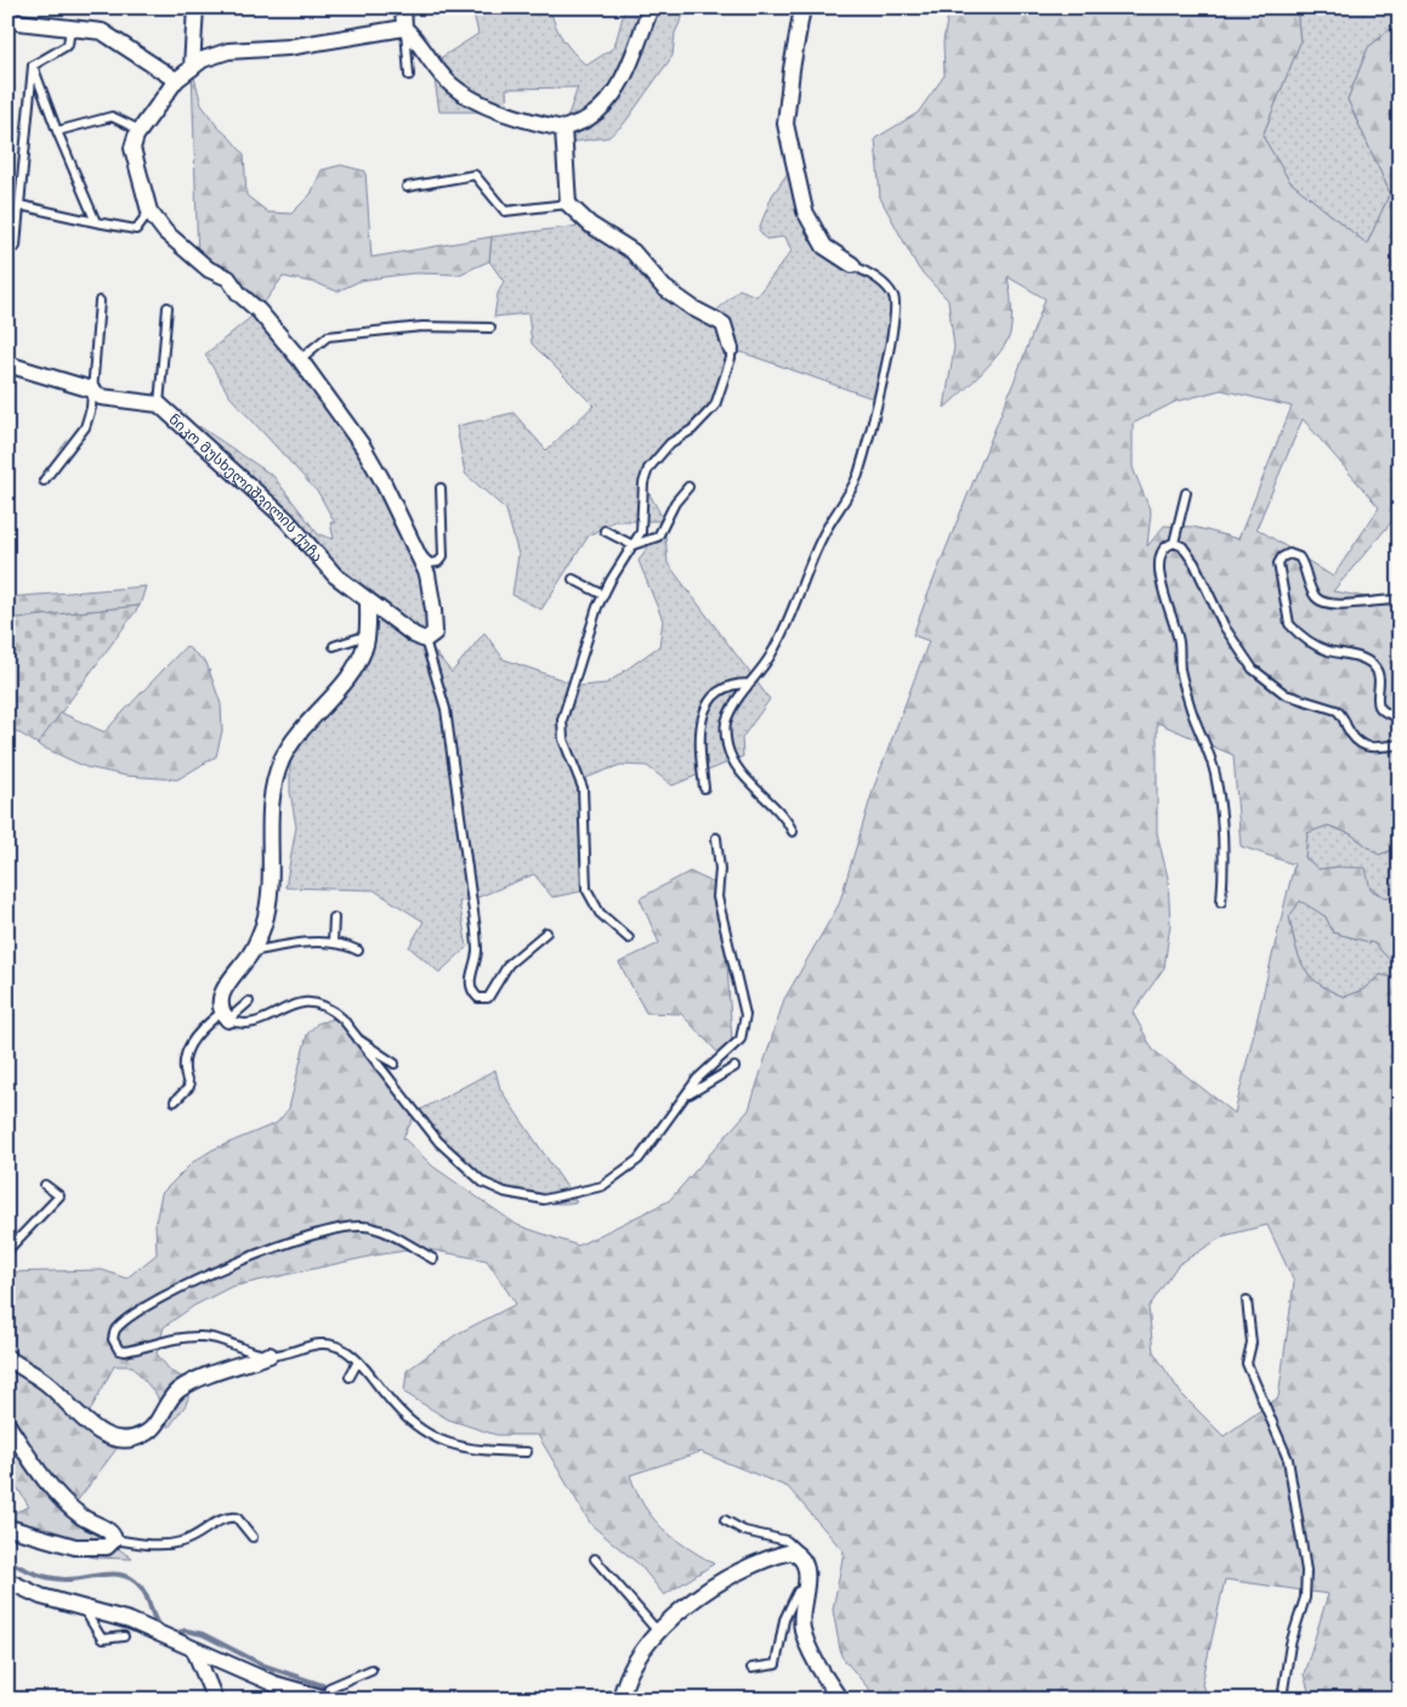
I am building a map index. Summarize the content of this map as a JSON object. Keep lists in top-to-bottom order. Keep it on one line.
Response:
{"streets":{"street":["ნიკო მუსხელიშვილის ქუჩა"]}}
